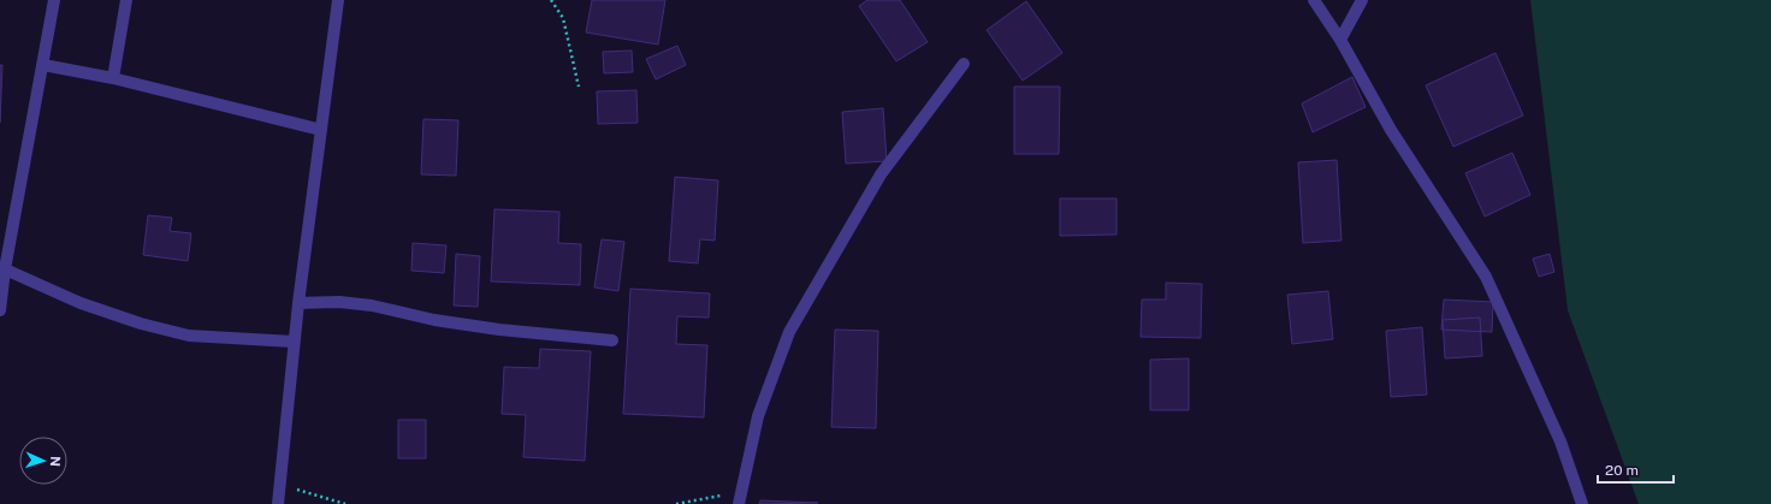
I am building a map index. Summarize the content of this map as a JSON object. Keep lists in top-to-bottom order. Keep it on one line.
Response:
{"scale_bar":"20 m","north":"right"}
